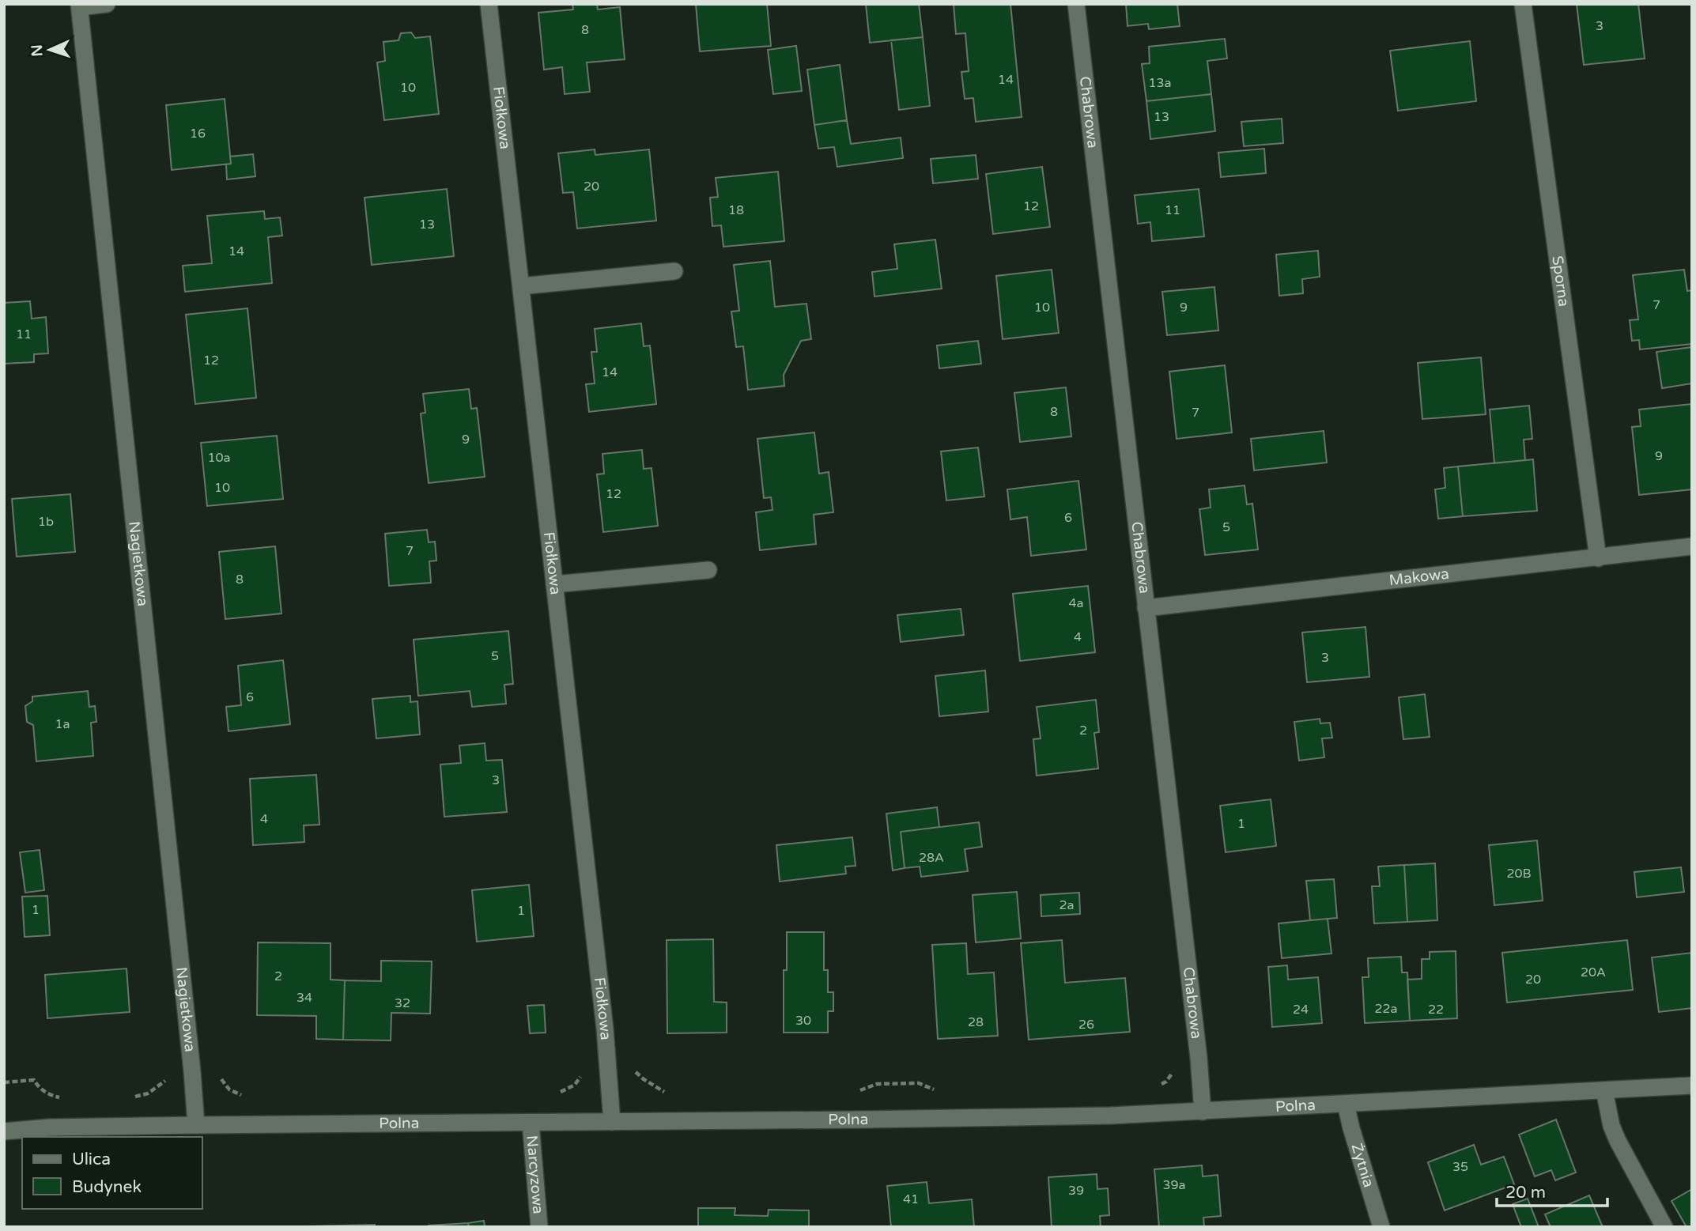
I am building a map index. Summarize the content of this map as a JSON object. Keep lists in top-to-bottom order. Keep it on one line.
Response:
{"streets":{"street":["Chabrowa","Fiołkowa","Sporna","Nagietkowa","Makowa","Polna","Żytnia","Narcyzowa"]},"crossings":[["Chabrowa","Makowa"],["Chabrowa","Polna"],["Fiołkowa","Polna"],["Sporna","Makowa"],["Nagietkowa","Polna"],["Polna","Żytnia"],["Polna","Narcyzowa"]],"house_numbers":["3","8","14","13a","10","13","16","20","12","18","11","13","14","7","10","9","11","12","14","8","7","9","9","10a","10","12","6","1b","5","7","8","4a","4","5","3","6","1a","2","3","4","1","28A","20B","2a","1","1","20A","2","20","34","32","22a","24","22","30","28","26","35","39a","39","41"],"legend":["Ulica","Budynek"],"scale_bar":"20 m","north":"left"}
